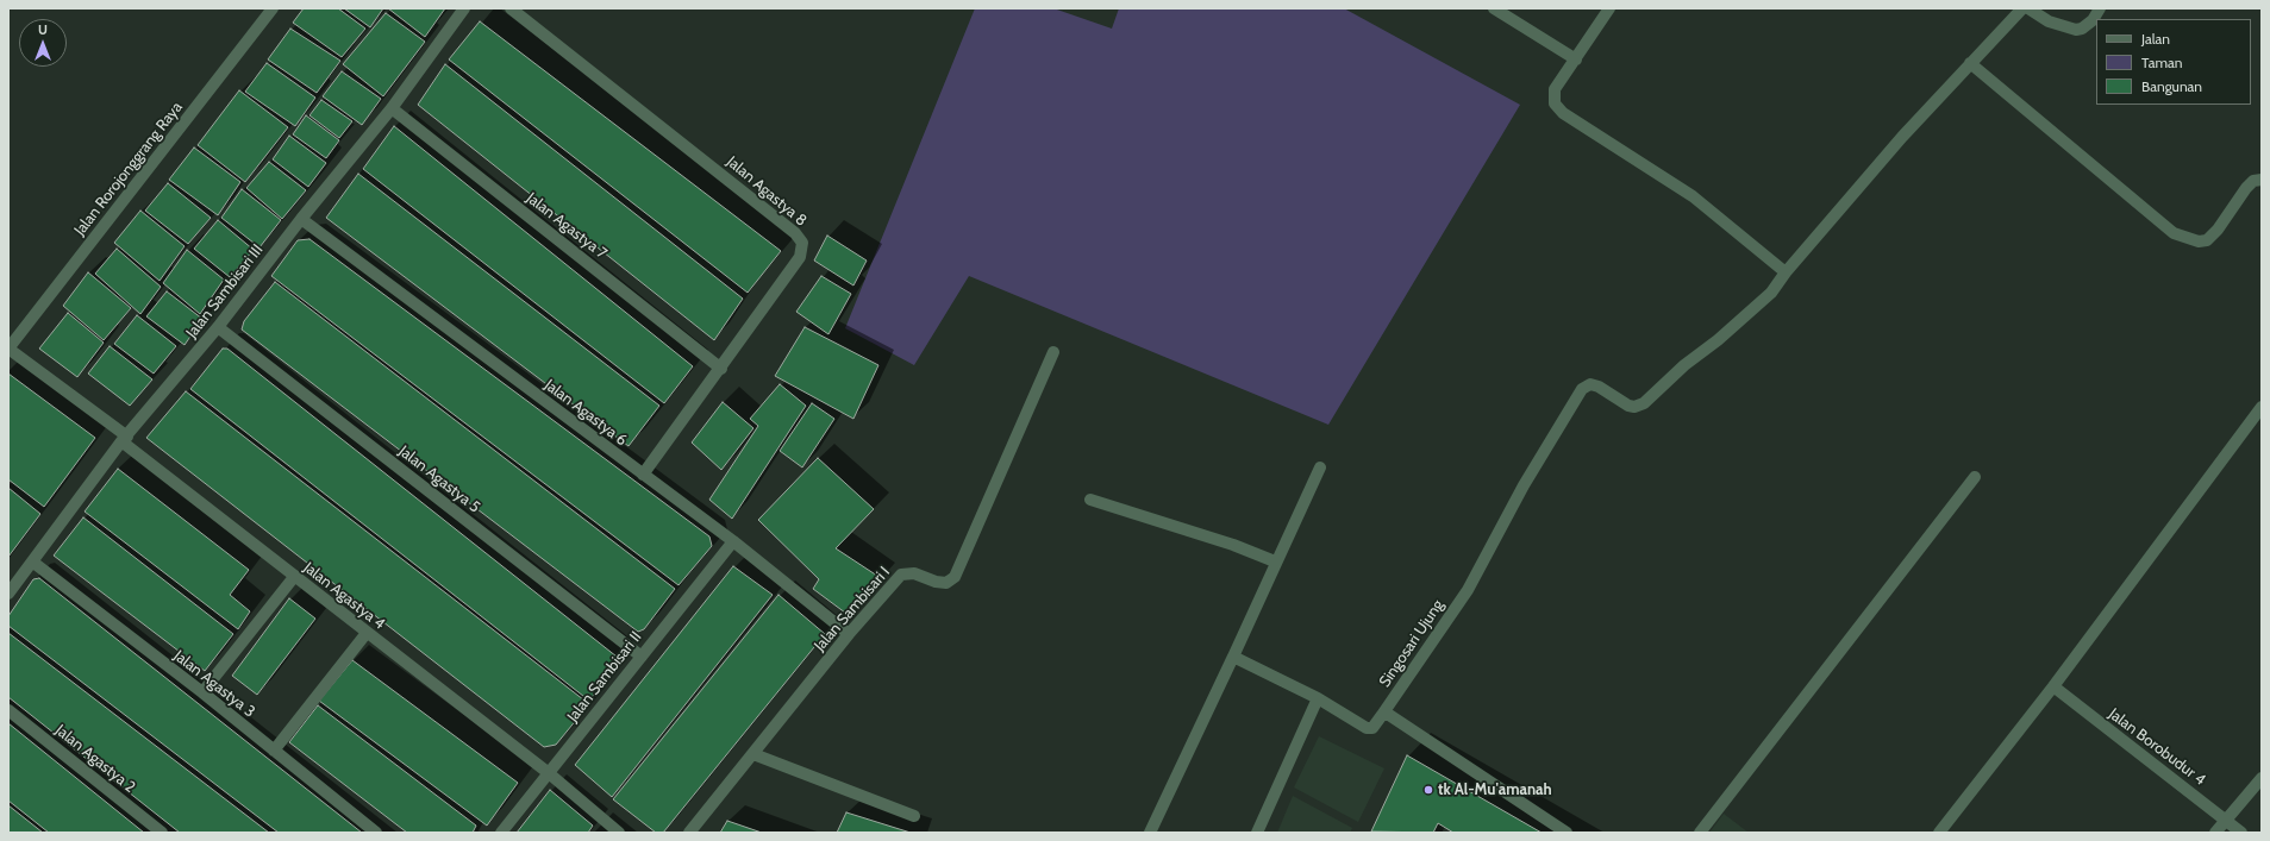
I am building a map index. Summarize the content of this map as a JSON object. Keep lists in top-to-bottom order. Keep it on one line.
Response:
{"streets":{"street":["Jalan Rorojonggrang Raya","Jalan Agastya 8","Jalan Agastya 7","Jalan Sambisari III","Jalan Agastya 6","Jalan Agastya 5","Jalan Agastya 4","Jalan Sambisari I","Singosari Ujung","Jalan Sambisari II","Jalan Agastya 3","Jalan Borobudur 4","Jalan Agastya 2"]},"crossings":[["Jalan Rorojonggrang Raya","Jalan Agastya 4"],["Jalan Agastya 8","Jalan Agastya 7"],["Jalan Agastya 8","Jalan Agastya 6"],["Jalan Agastya 7","Jalan Sambisari III"],["Jalan Sambisari III","Jalan Agastya 6"],["Jalan Sambisari III","Jalan Agastya 5"],["Jalan Sambisari III","Jalan Agastya 4"],["Jalan Sambisari III","Jalan Agastya 3"],["Jalan Agastya 6","Jalan Sambisari I"],["Jalan Agastya 6","Jalan Sambisari II"],["Jalan Agastya 5","Jalan Sambisari II"],["Jalan Agastya 4","Jalan Sambisari II"]],"places":["tk Al-Mu'amanah"],"legend":["Jalan","Taman","Bangunan"],"north":"top"}
